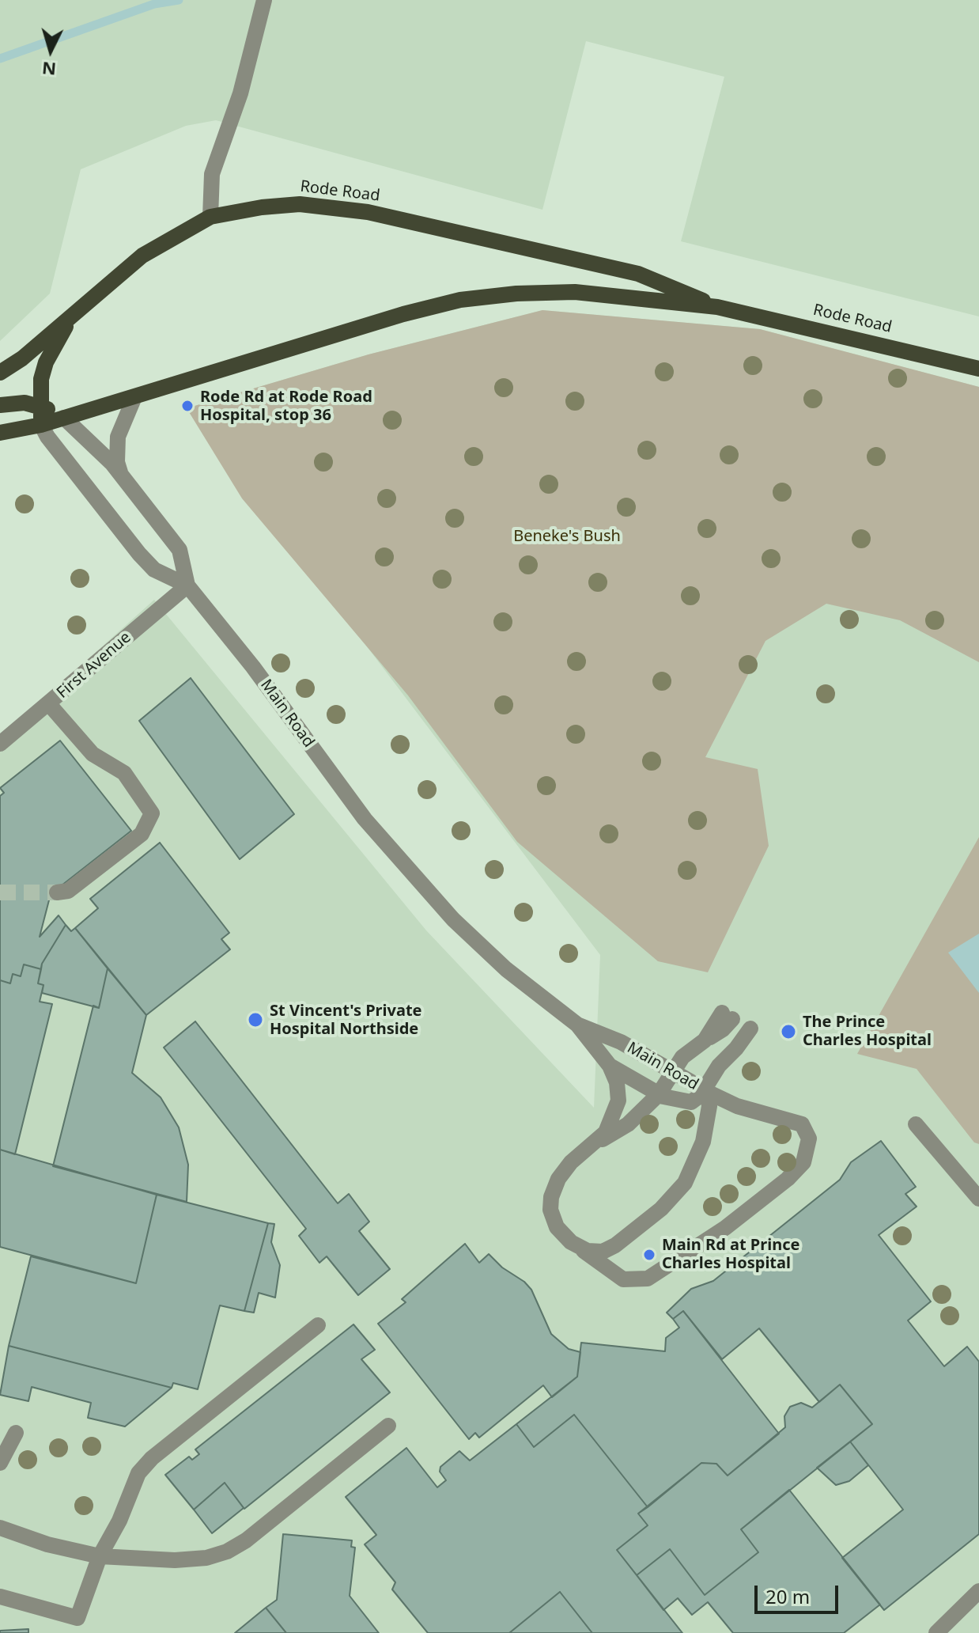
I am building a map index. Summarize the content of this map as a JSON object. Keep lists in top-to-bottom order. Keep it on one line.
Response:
{"streets":{"main road":["Rode Road"],"street":["First Avenue","Main Road"]},"crossings":[["Rode Road","Main Road"],["First Avenue","Main Road"]],"parks":["Beneke's Bush"],"places":["Rode Rd at Rode Road Hospital, stop 36","St Vincent's Private Hospital Northside","The Prince Charles Hospital","Main Rd at Prince Charles Hospital"],"scale_bar":"20 m","north":"bottom"}
